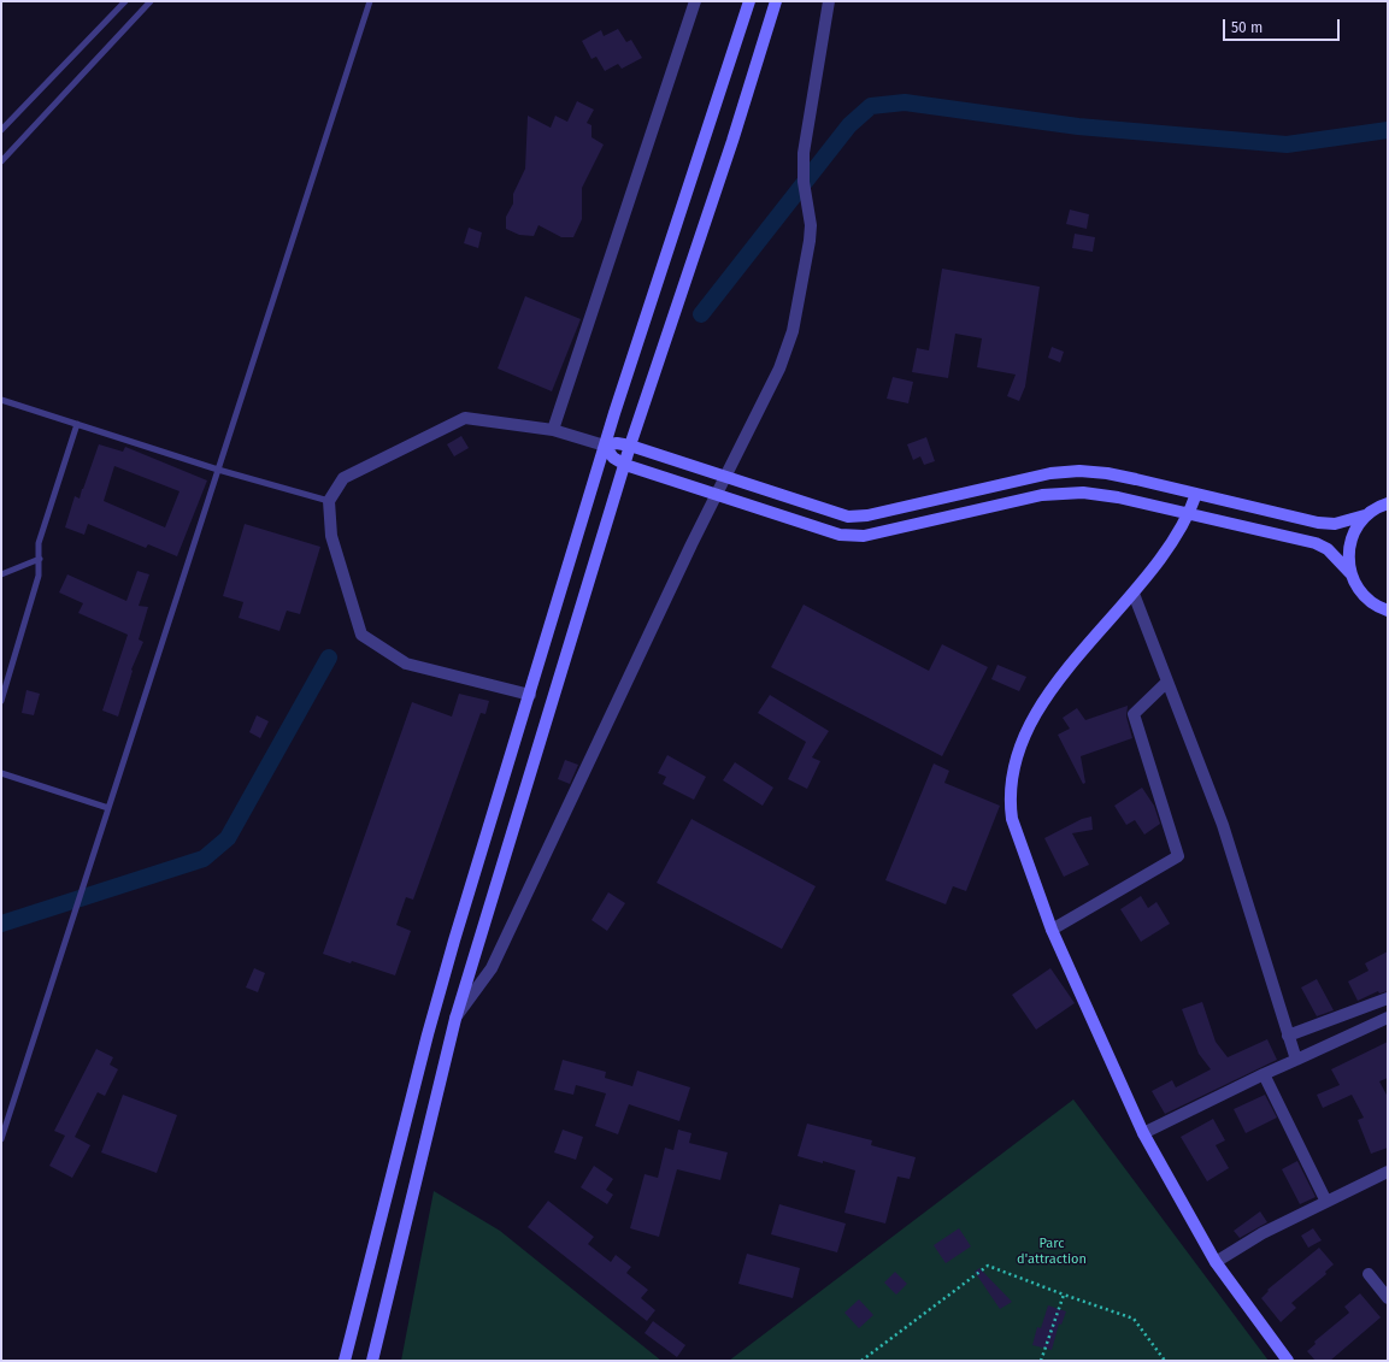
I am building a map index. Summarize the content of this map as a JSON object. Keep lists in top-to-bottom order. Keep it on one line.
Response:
{"parks":["Parc d'attraction"],"scale_bar":"50 m"}
